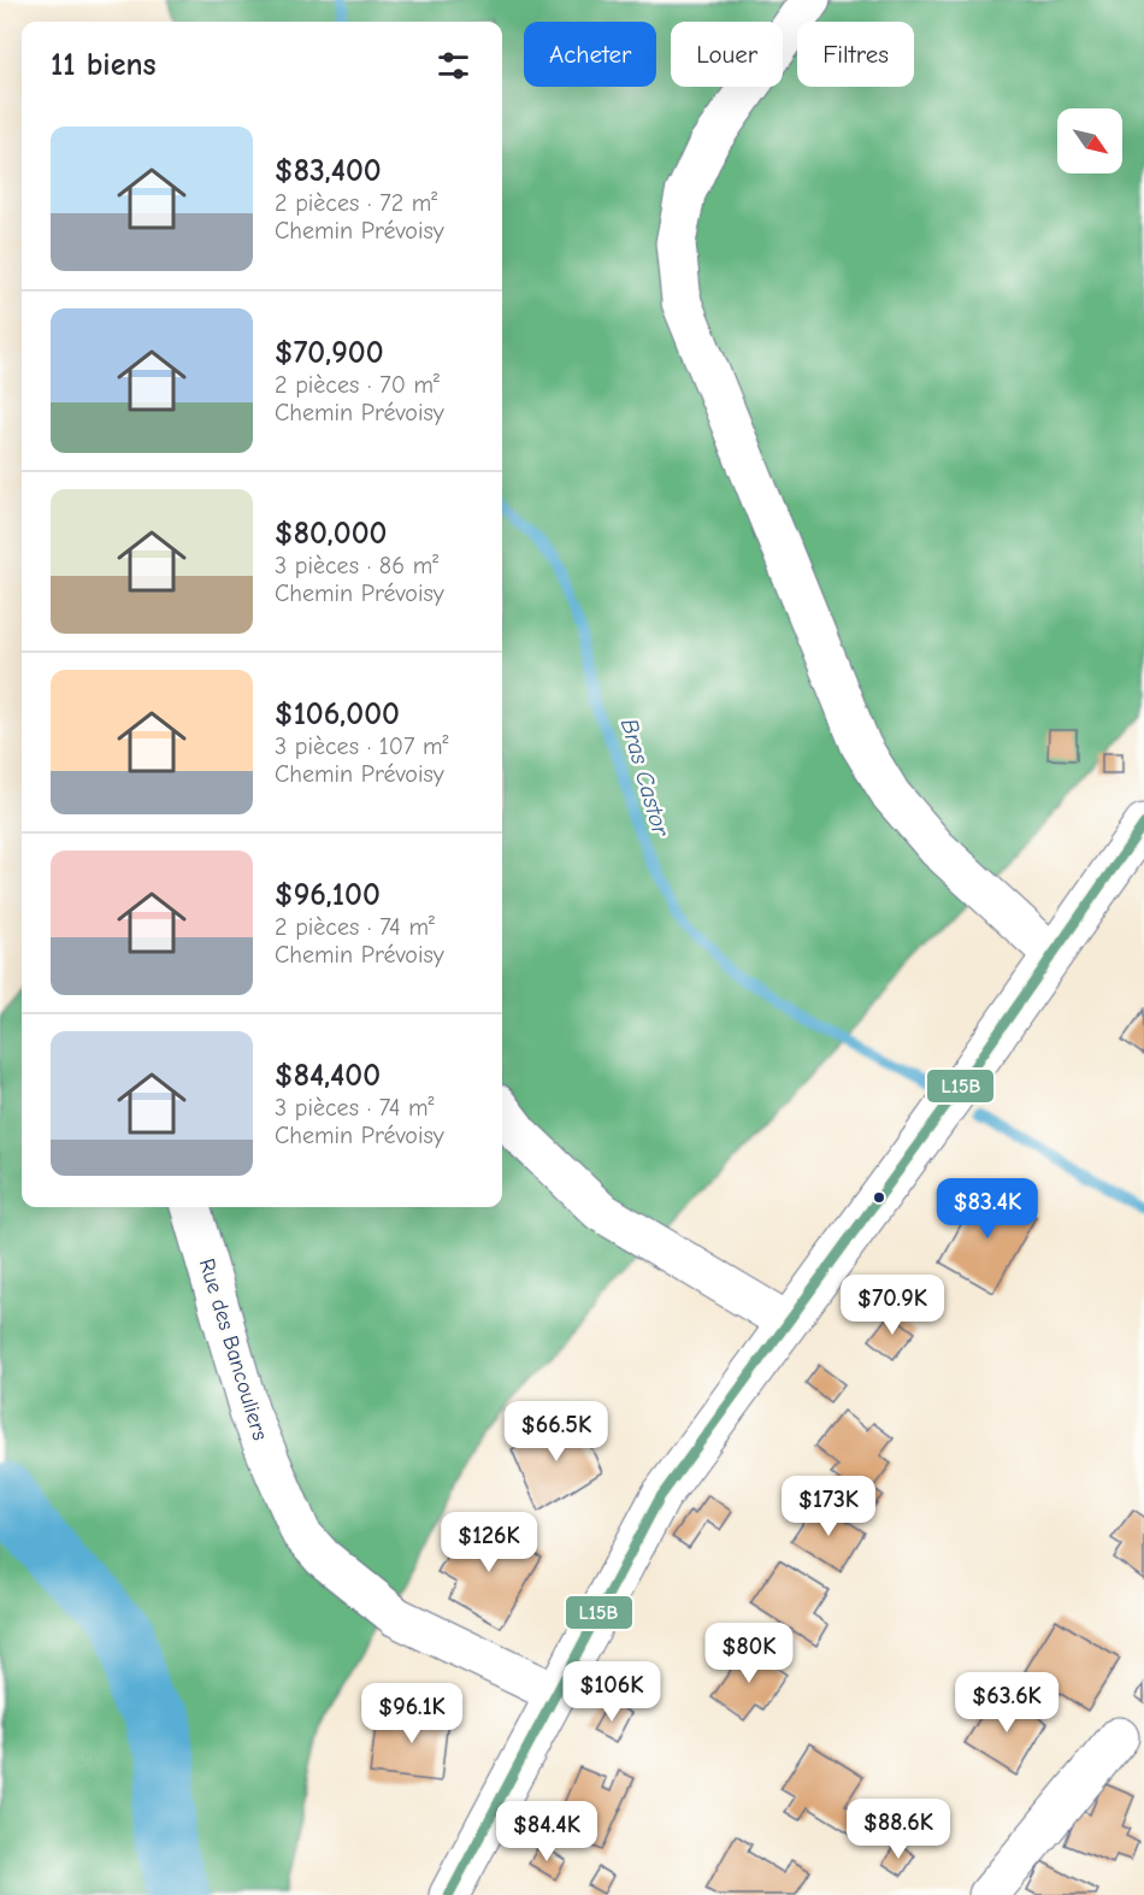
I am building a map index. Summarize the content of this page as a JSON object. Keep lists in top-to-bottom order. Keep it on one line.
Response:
{"streets":{"street":["Rue des Bancouliers"]},"water":["Bras Castor"],"lines":["transit line L15B"],"north":"bottom right","page":{"chip":["Acheter","Louer","Filtres"],"heading":"11 biens","list":[{"name":"$83,400","note":"2 pièces · 72 m² · Chemin Prévoisy"},{"name":"$70,900","note":"2 pièces · 70 m² · Chemin Prévoisy"},{"name":"$80,000","note":"3 pièces · 86 m² · Chemin Prévoisy"},{"name":"$106,000","note":"3 pièces · 107 m² · Chemin Prévoisy"},{"name":"$96,100","note":"2 pièces · 74 m² · Chemin Prévoisy"},{"name":"$84,400","note":"3 pièces · 74 m² · Chemin Prévoisy"}],"price":["$83.4K","$70.9K","$66.5K","$173K","$126K","$80K","$106K","$63.6K","$96.1K","$88.6K","$84.4K"]}}
